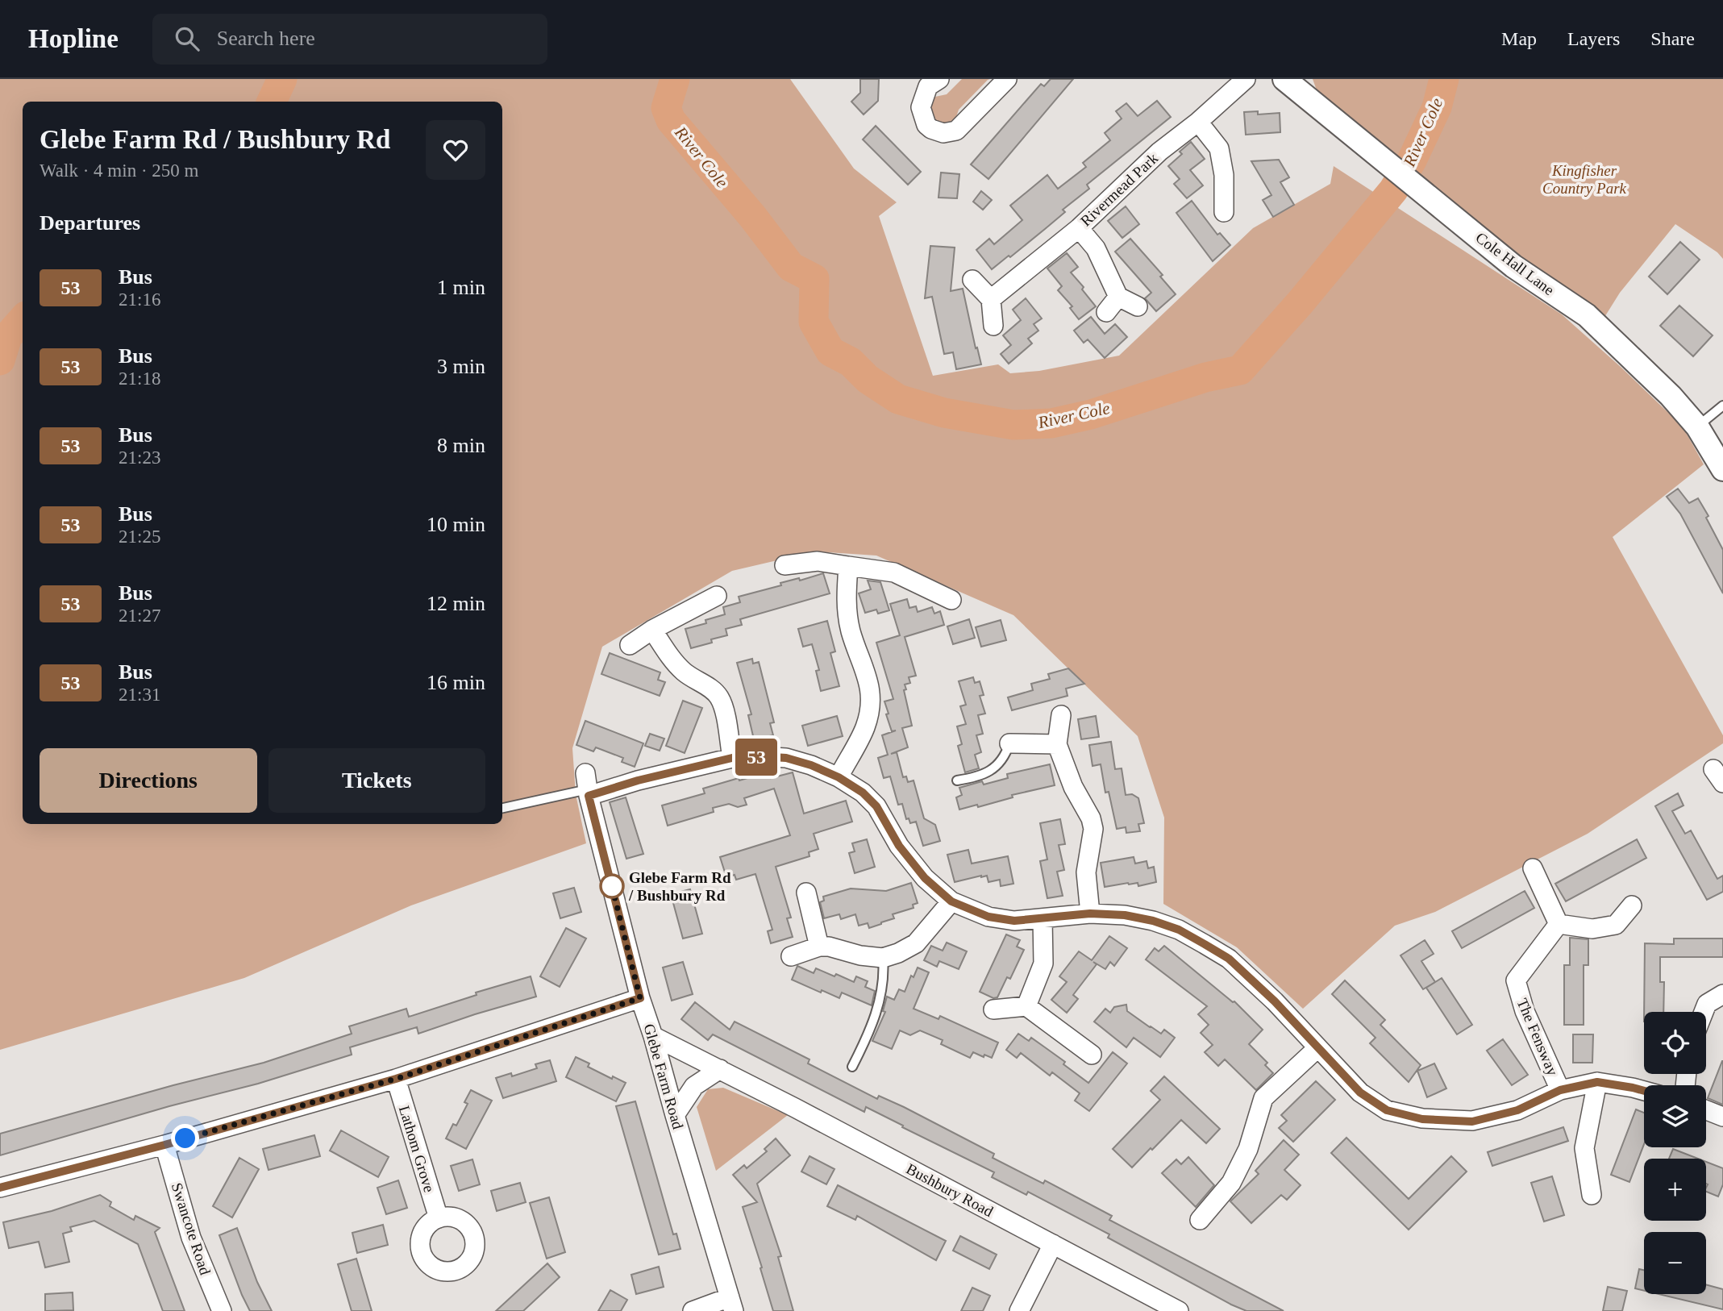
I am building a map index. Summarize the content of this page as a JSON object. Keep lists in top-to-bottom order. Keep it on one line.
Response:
{"streets":{"street":["Rivermead Park","Cole Hall Lane","The Fensway","Glebe Farm Road","Lathom Grove","Bushbury Road","Swancote Road"]},"crossings":[["Glebe Farm Road","Bushbury Road"]],"water":["River Cole"],"parks":["Kingfisher Country Park"],"places":["Glebe Farm Rd / Bushbury Rd"],"lines":["bus line 53"],"page":{"header":"Hopline","search":"Search here","nav":["Map","Layers","Share"],"on_map":"53","heading":[["Glebe Farm Rd / Bushbury Rd","Walk · 4 min · 250 m"],"Departures"],"list":[{"mark":"53","name":"Bus","note":"21:16","value":"1 min"},{"mark":"53","name":"Bus","note":"21:18","value":"3 min"},{"mark":"53","name":"Bus","note":"21:23","value":"8 min"},{"mark":"53","name":"Bus","note":"21:25","value":"10 min"},{"mark":"53","name":"Bus","note":"21:27","value":"12 min"},{"mark":"53","name":"Bus","note":"21:31","value":"16 min"}],"buttons":["Directions","Tickets"],"map_buttons":["+","−"]}}
